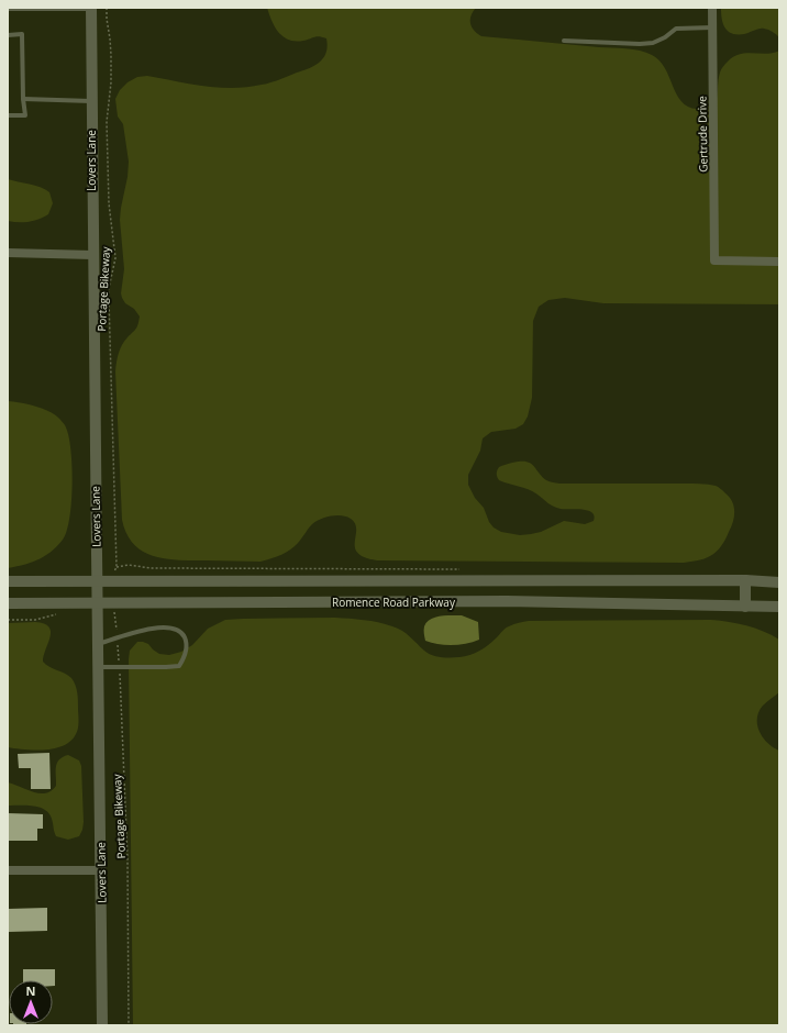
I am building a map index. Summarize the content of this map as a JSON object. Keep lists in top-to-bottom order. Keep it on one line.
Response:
{"streets":{"street":["Gertrude Drive","Lovers Lane","Romence Road Parkway"],"path":["Portage Bikeway"]},"crossings":[["Lovers Lane","Romence Road Parkway"]],"north":"top"}
